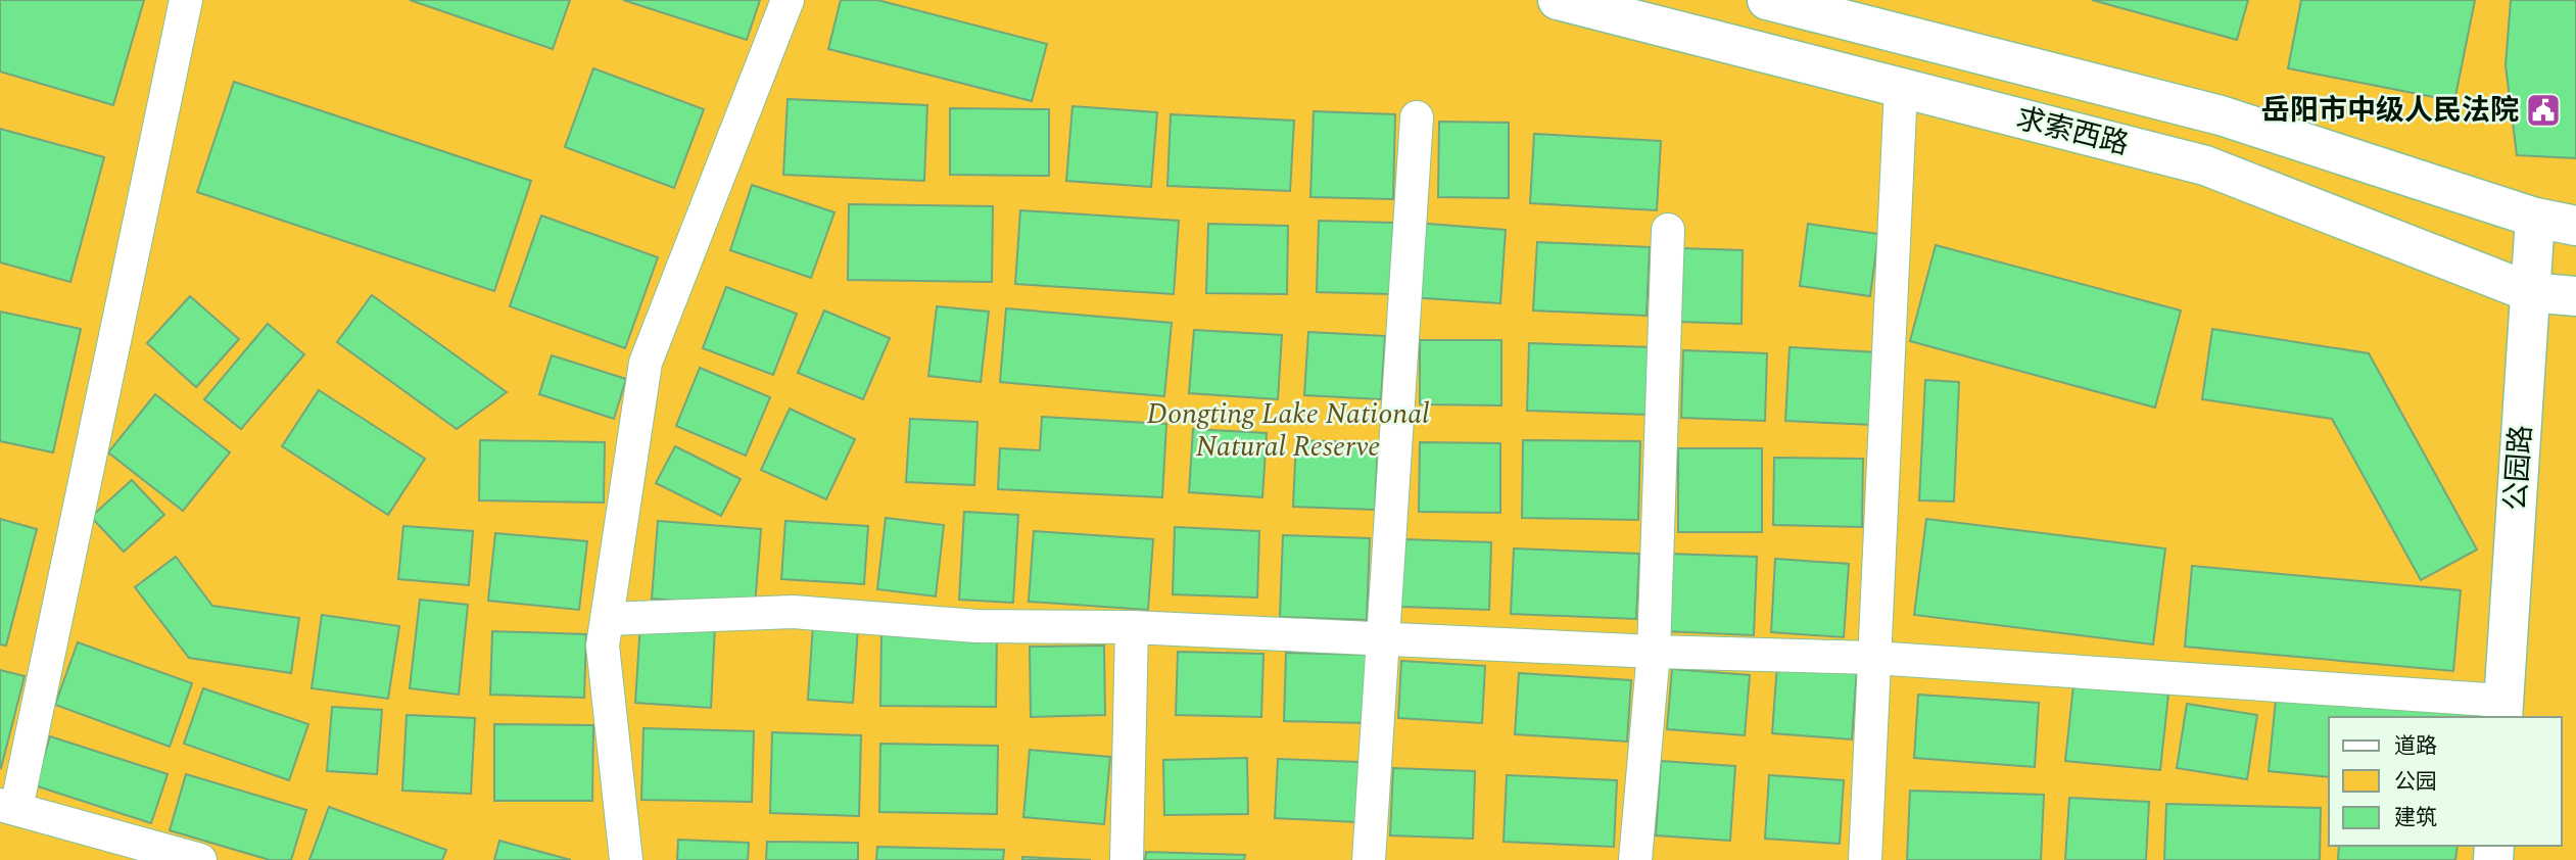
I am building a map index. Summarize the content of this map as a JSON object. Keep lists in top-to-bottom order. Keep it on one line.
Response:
{"streets":{"main road":["求索西路","公园路"]},"crossings":[["求索西路","公园路"]],"parks":["Dongting Lake National Natural Reserve"],"places":{"public building":["岳阳市中级人民法院"]},"legend":["道路","公园","建筑"]}
